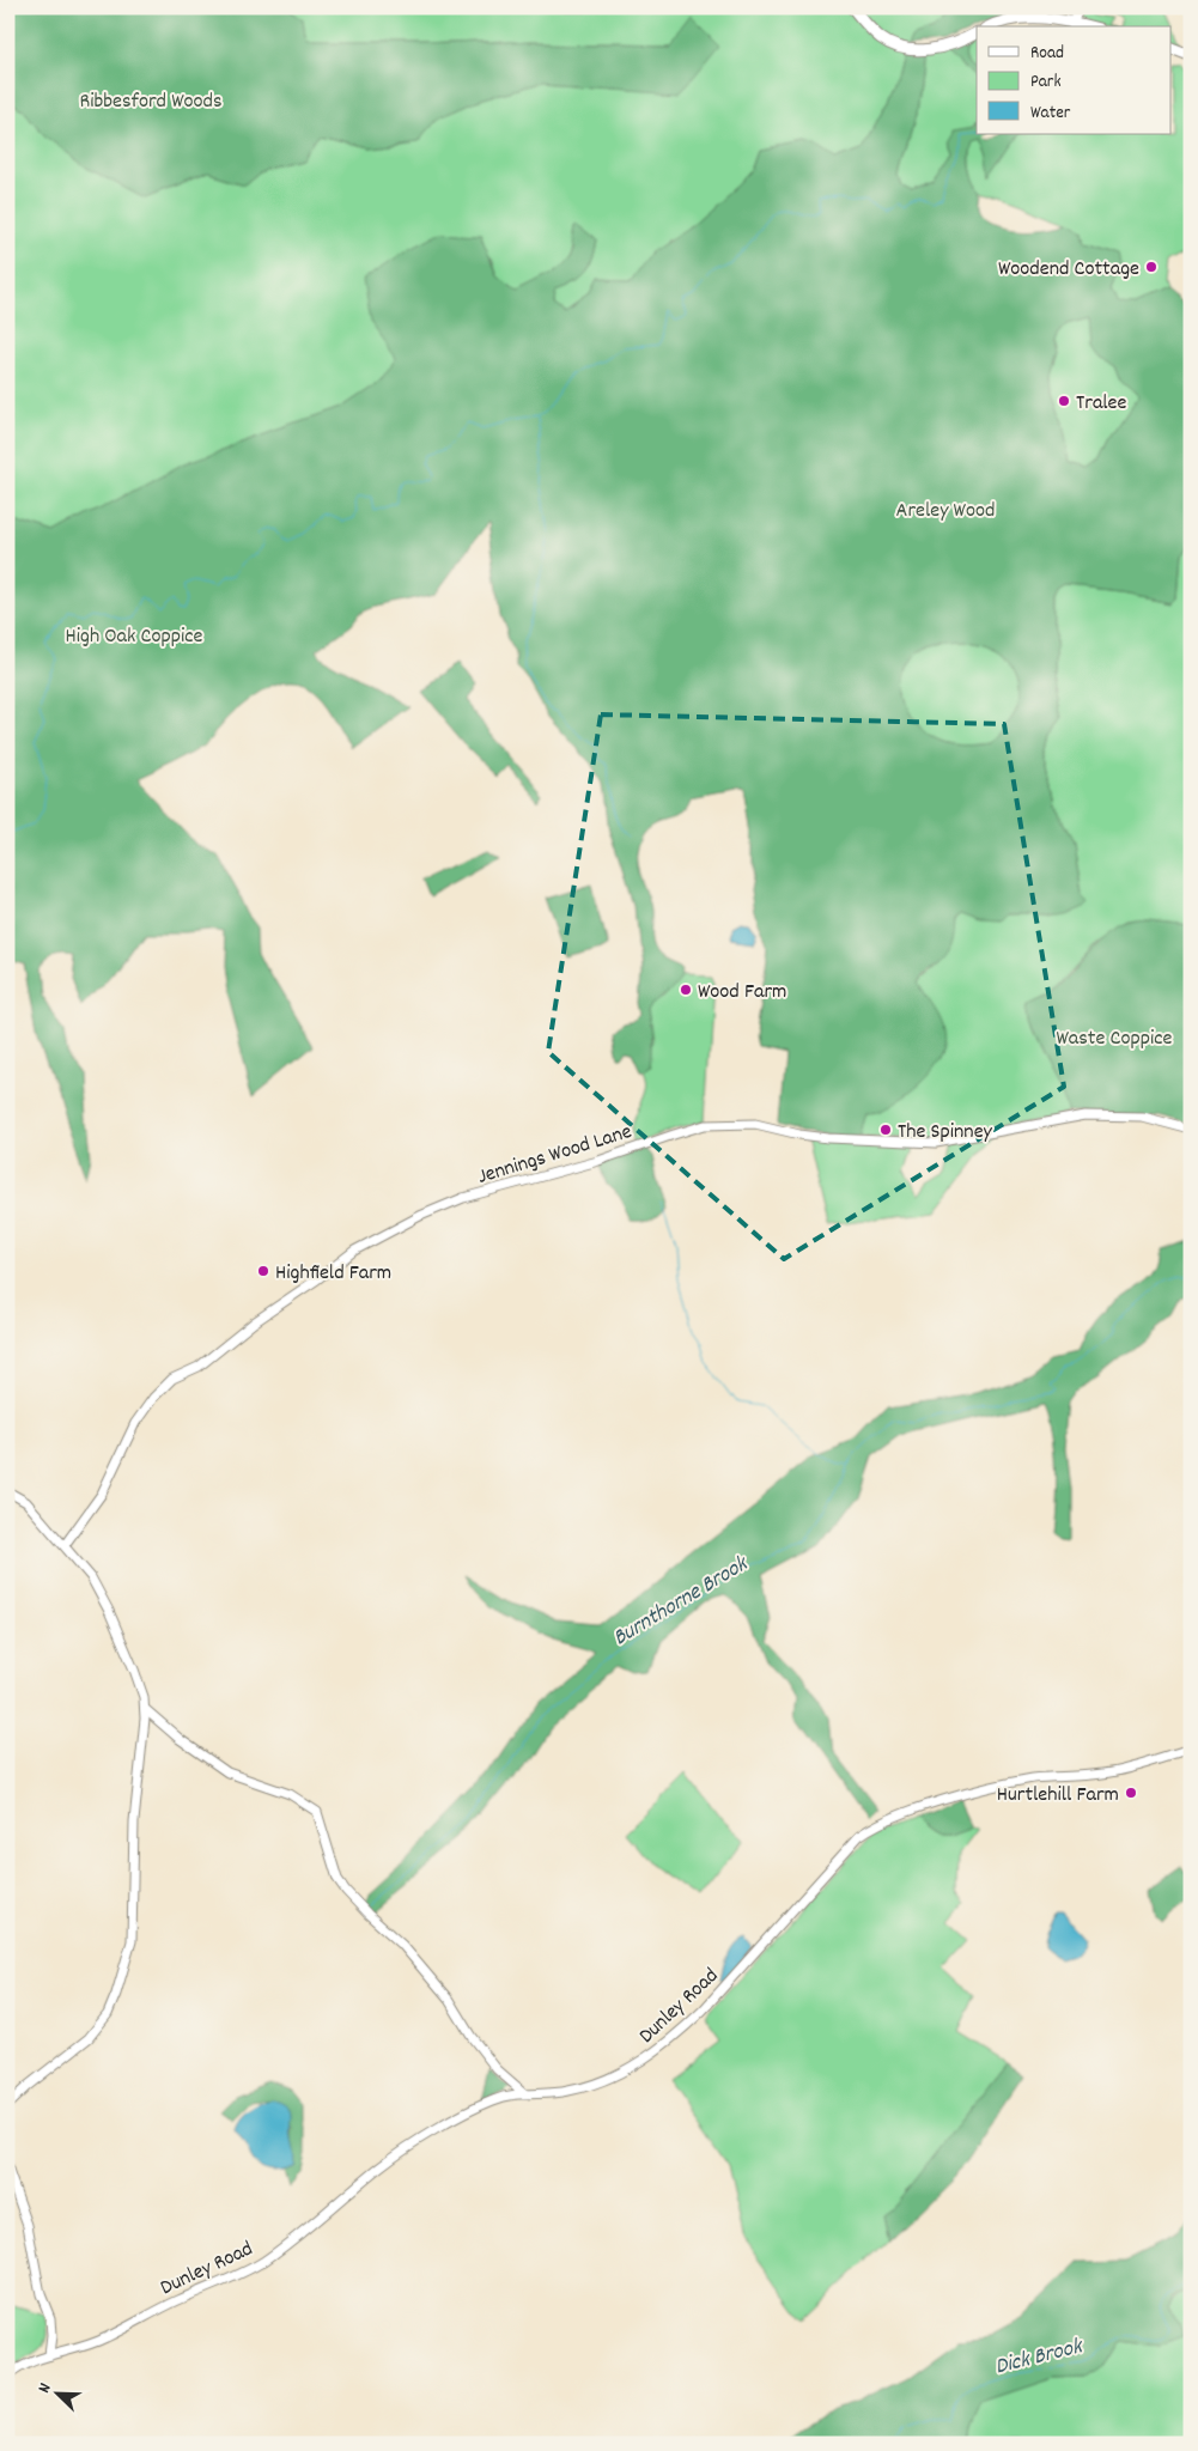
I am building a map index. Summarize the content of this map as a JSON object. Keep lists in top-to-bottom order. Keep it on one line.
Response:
{"streets":{"street":["Jennings Wood Lane","Dunley Road"]},"water":["Burnthorne Brook","Dick Brook"],"parks":["Ribbesford Woods","Areley Wood","High Oak Coppice","Waste Coppice"],"places":["Woodend Cottage","Tralee","Wood Farm","The Spinney","Highfield Farm","Hurtlehill Farm"],"legend":["Road","Park","Water"],"north":"top left"}
